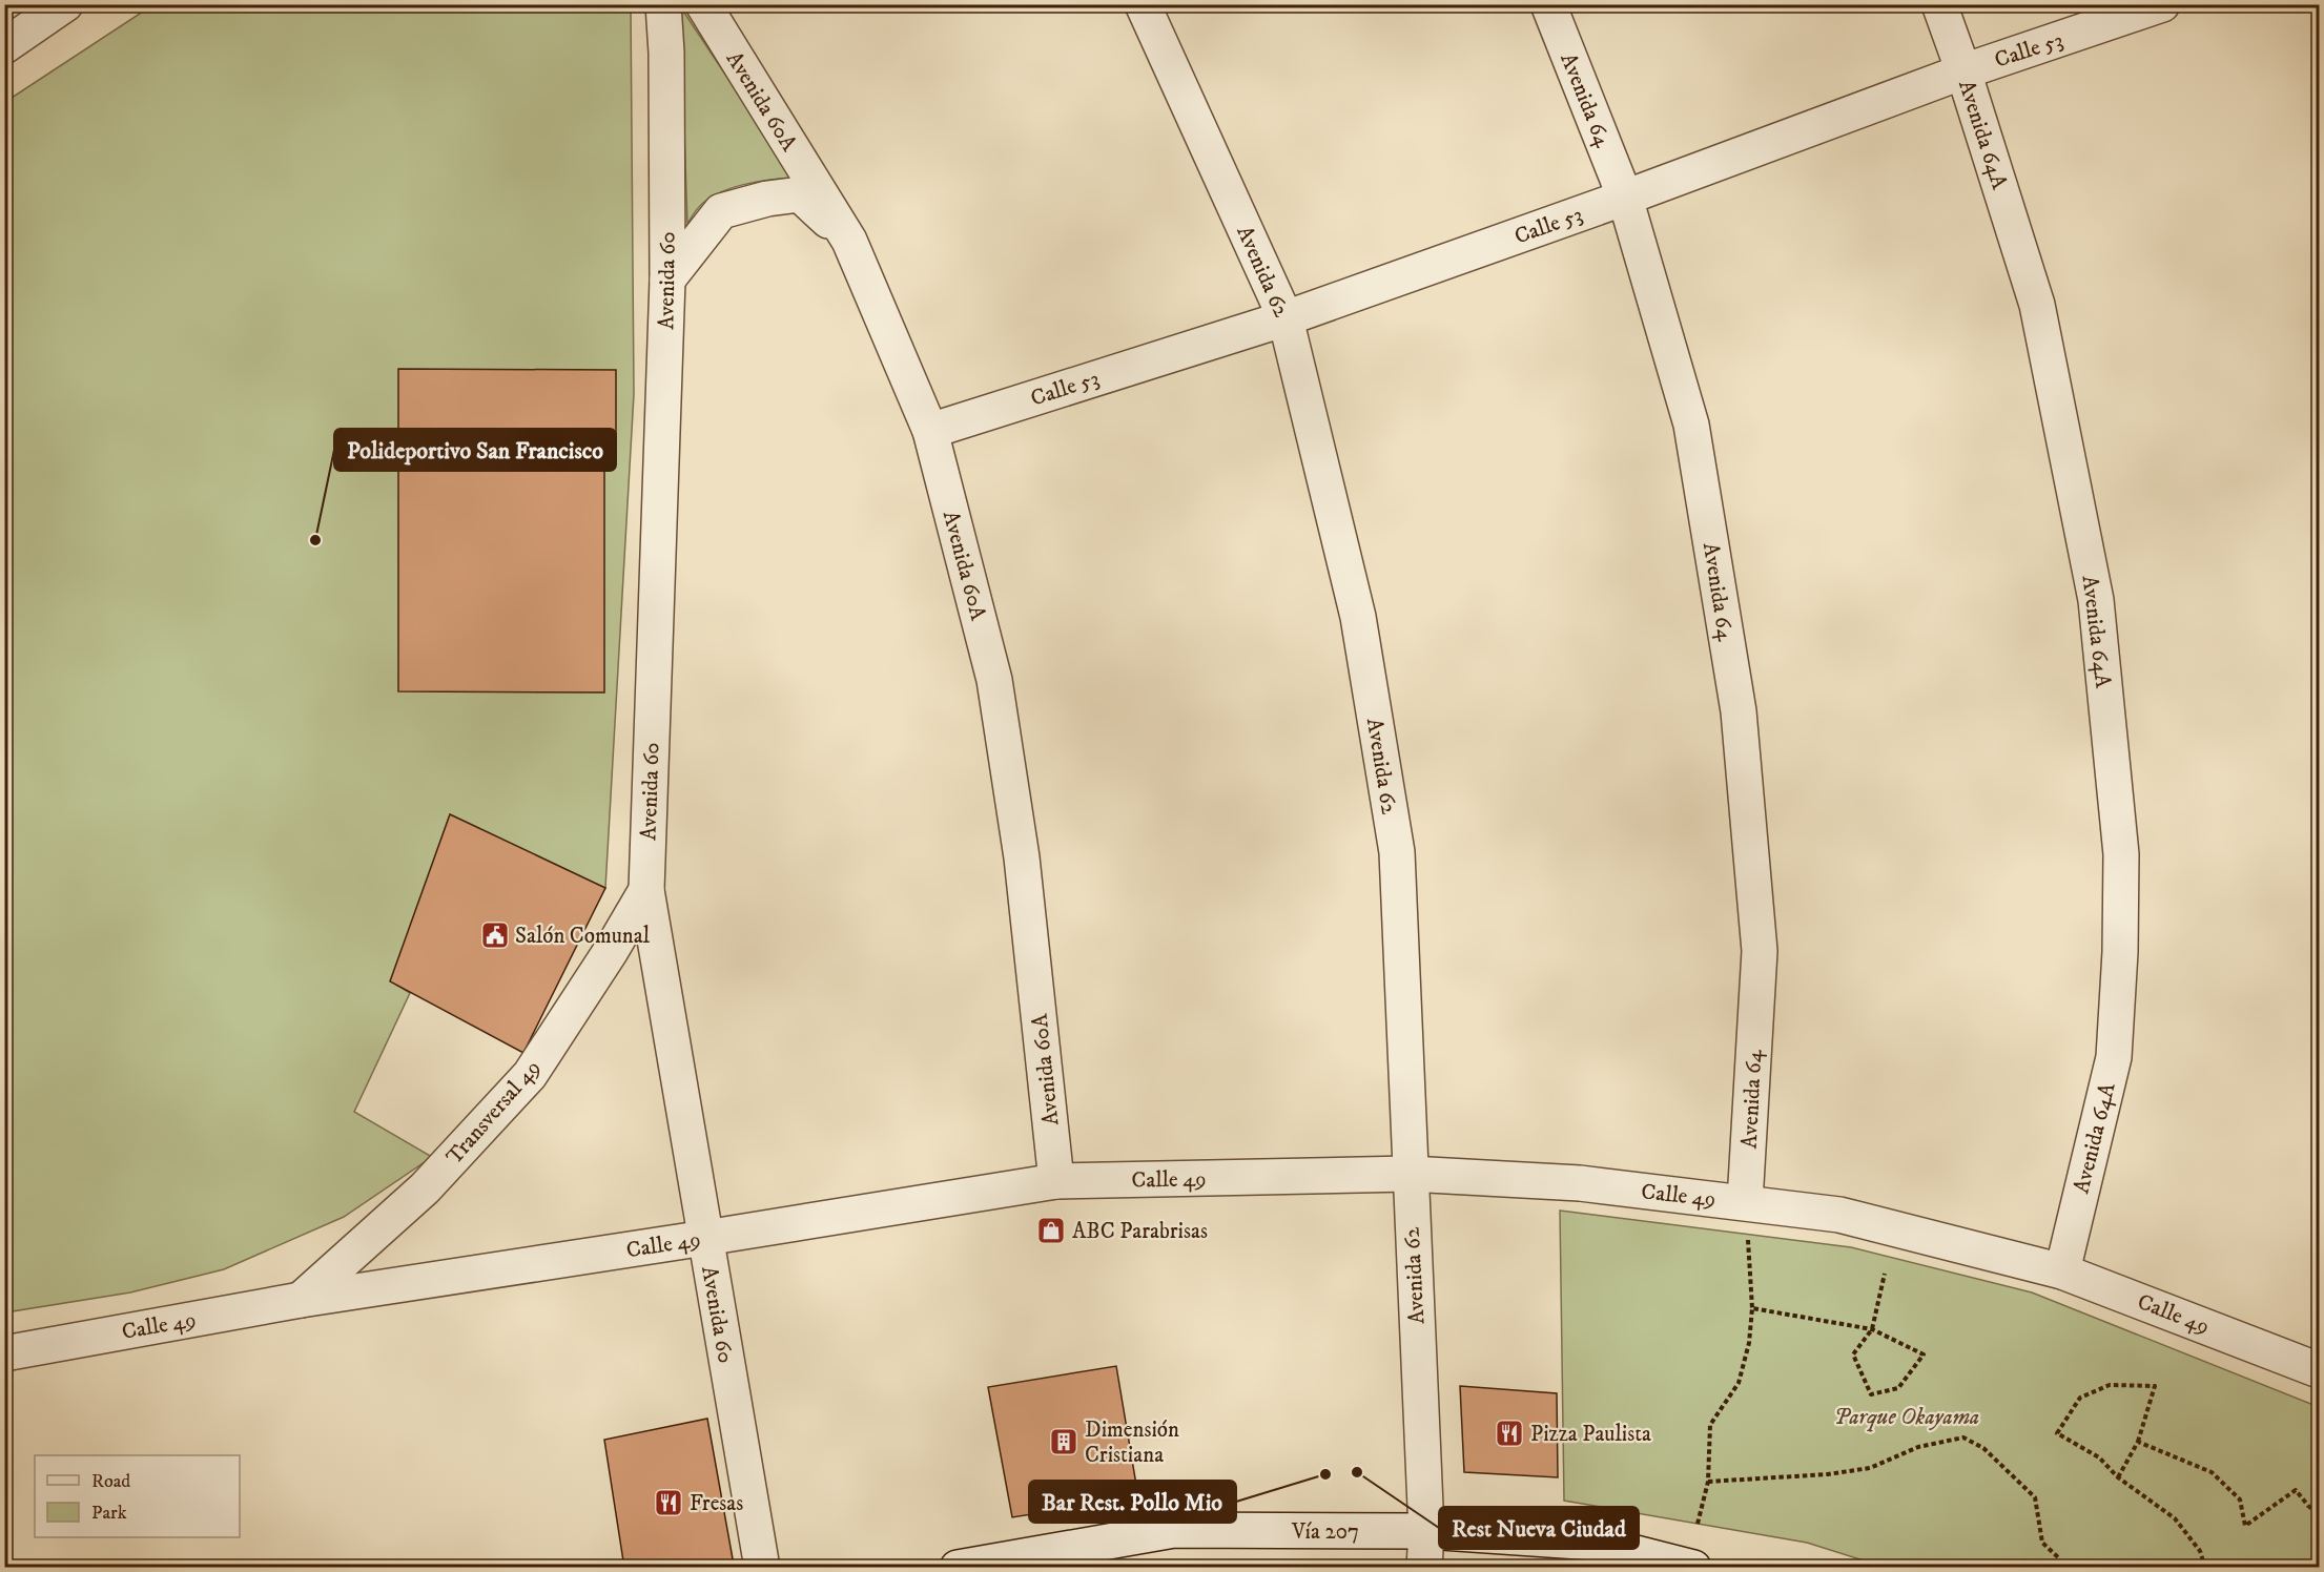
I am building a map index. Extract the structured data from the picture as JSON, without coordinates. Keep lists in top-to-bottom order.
{
  "streets": {
    "street": [
      "Calle 53",
      "Avenida 64",
      "Avenida 60A",
      "Avenida 64A",
      "Avenida 62",
      "Avenida 60",
      "Transversal 49",
      "Calle 49",
      "Vía 207"
    ]
  },
  "crossings": [
    ["Calle 53", "Avenida 64"],
    ["Calle 53", "Avenida 60A"],
    ["Calle 53", "Avenida 64A"],
    ["Calle 53", "Avenida 62"],
    ["Avenida 64", "Calle 49"],
    ["Avenida 60A", "Calle 49"],
    ["Avenida 64A", "Calle 49"],
    ["Avenida 62", "Calle 49"],
    ["Avenida 62", "Vía 207"],
    ["Avenida 60", "Transversal 49"],
    ["Avenida 60", "Calle 49"],
    ["Transversal 49", "Calle 49"]
  ],
  "parks": ["Parque Okayama"],
  "places": {
    "other": ["Polideportivo San Francisco", "Rest Nueva Ciudad", "Bar Rest. Pollo Mio"],
    "public building": ["Salón Comunal"],
    "shop": ["ABC Parabrisas"],
    "restaurant": ["Pizza Paulista", "Fresas"],
    "building": ["Dimensión Cristiana"]
  },
  "legend": ["Road", "Park"]
}
